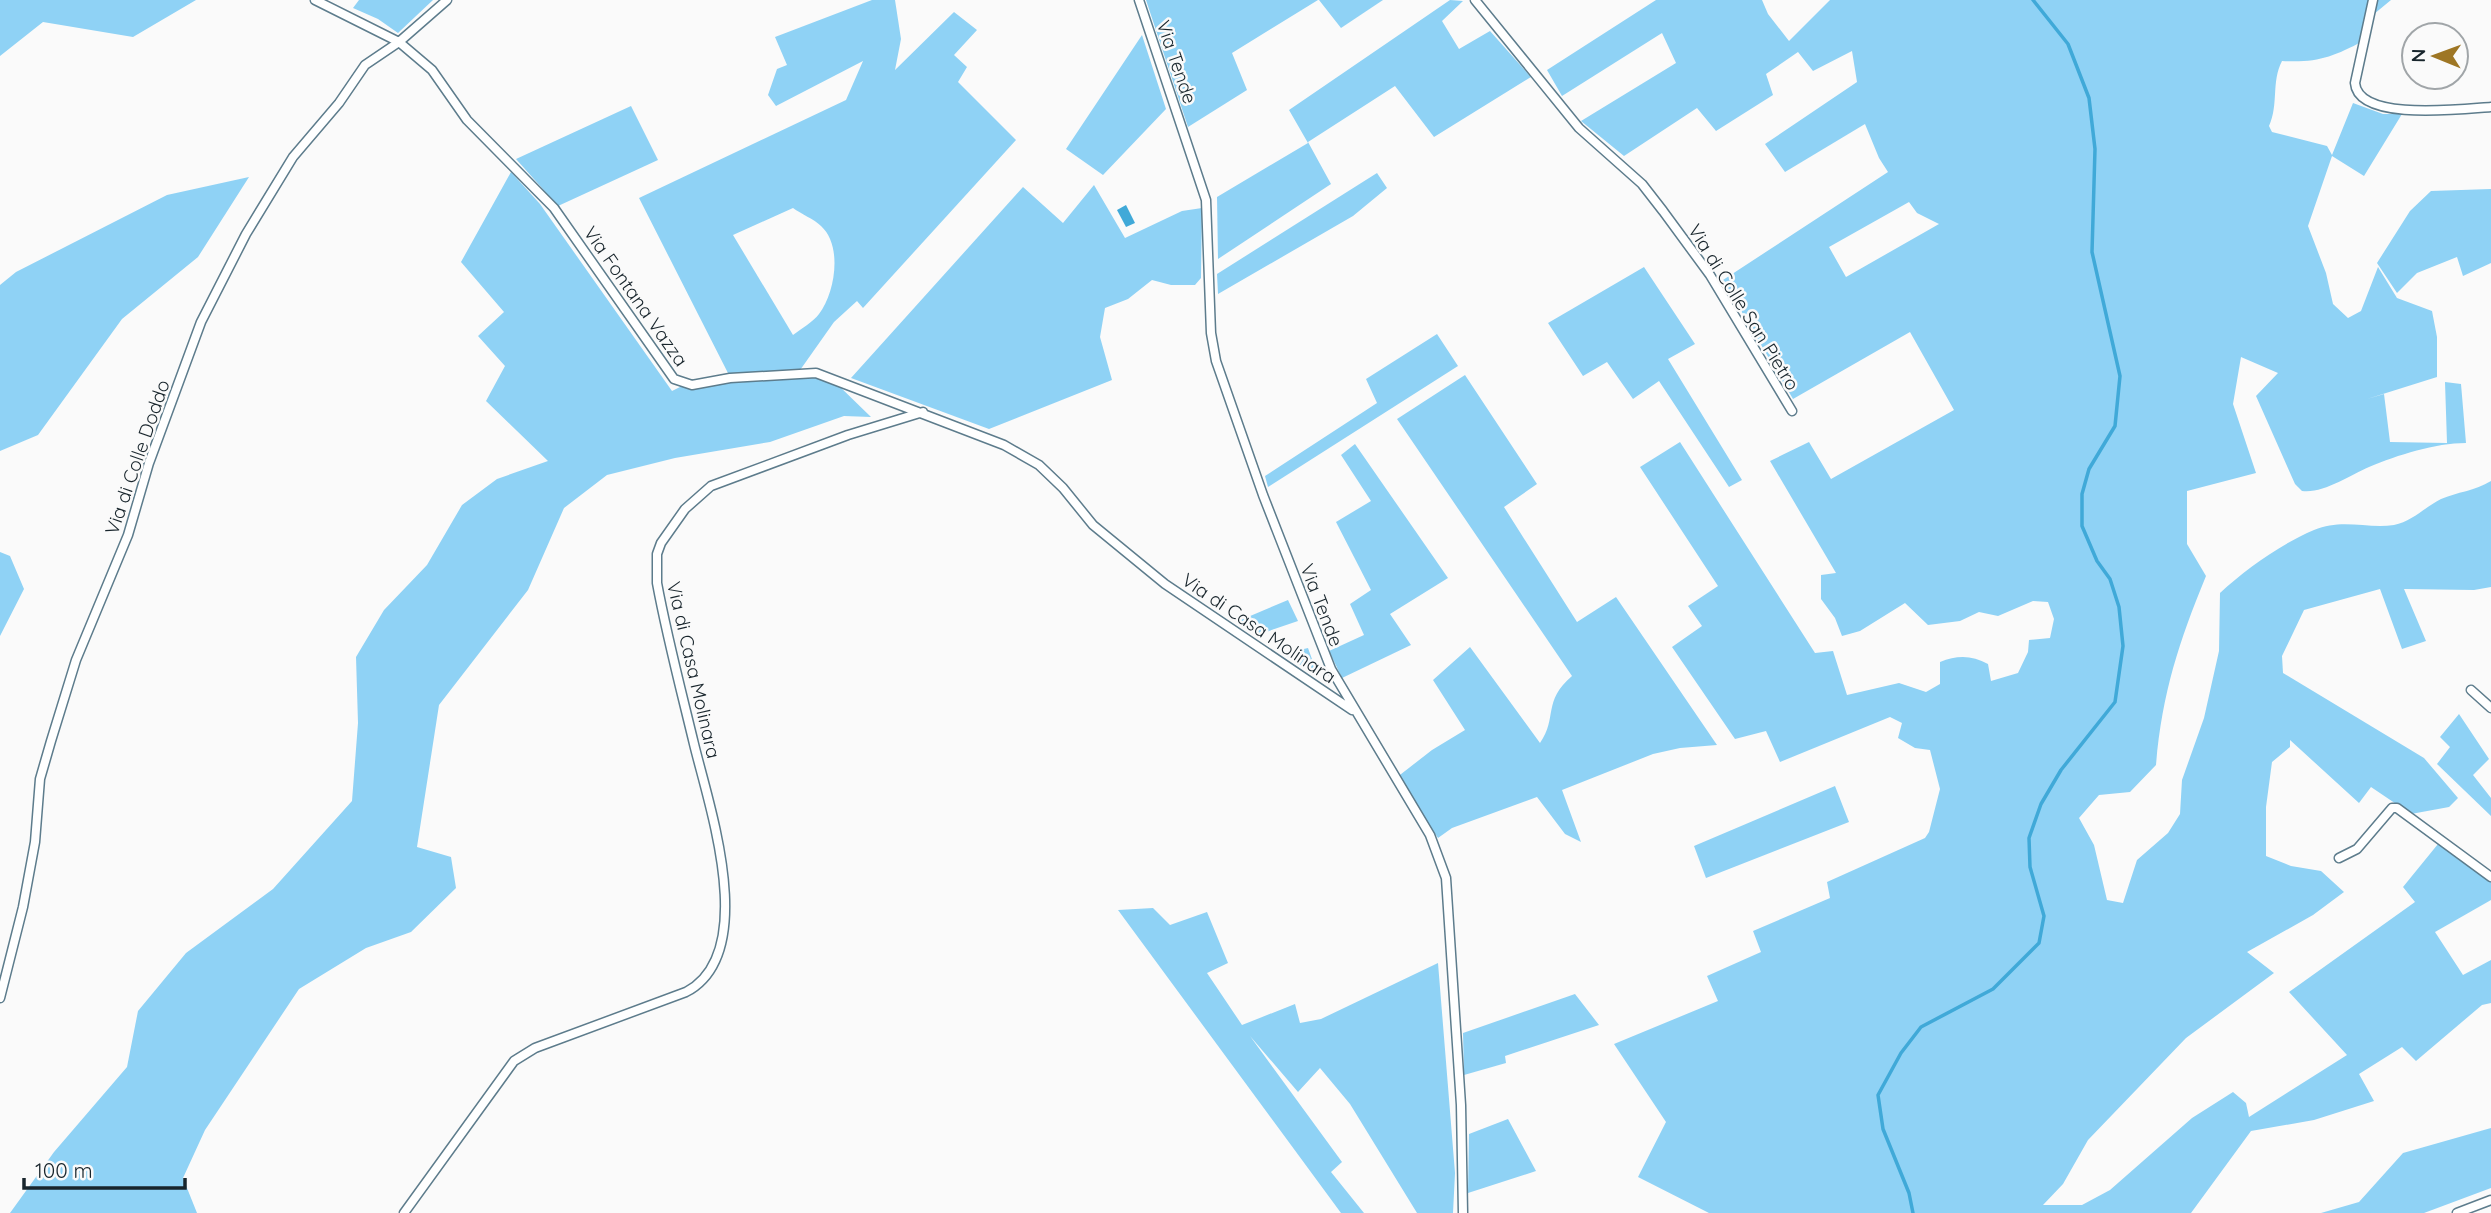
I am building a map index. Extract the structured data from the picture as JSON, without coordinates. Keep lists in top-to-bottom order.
{
  "streets": {
    "street": [
      "Via Tende",
      "Via Fontana Vazza",
      "Via di Colle San Pietro",
      "Via di Colle Doddo",
      "Via di Casa Molinara"
    ]
  },
  "crossings": [
    ["Via Tende", "Via di Casa Molinara"],
    ["Via Fontana Vazza", "Via di Colle Doddo"],
    ["Via Fontana Vazza", "Via di Casa Molinara"]
  ],
  "scale_bar": "100 m",
  "north": "left"
}
